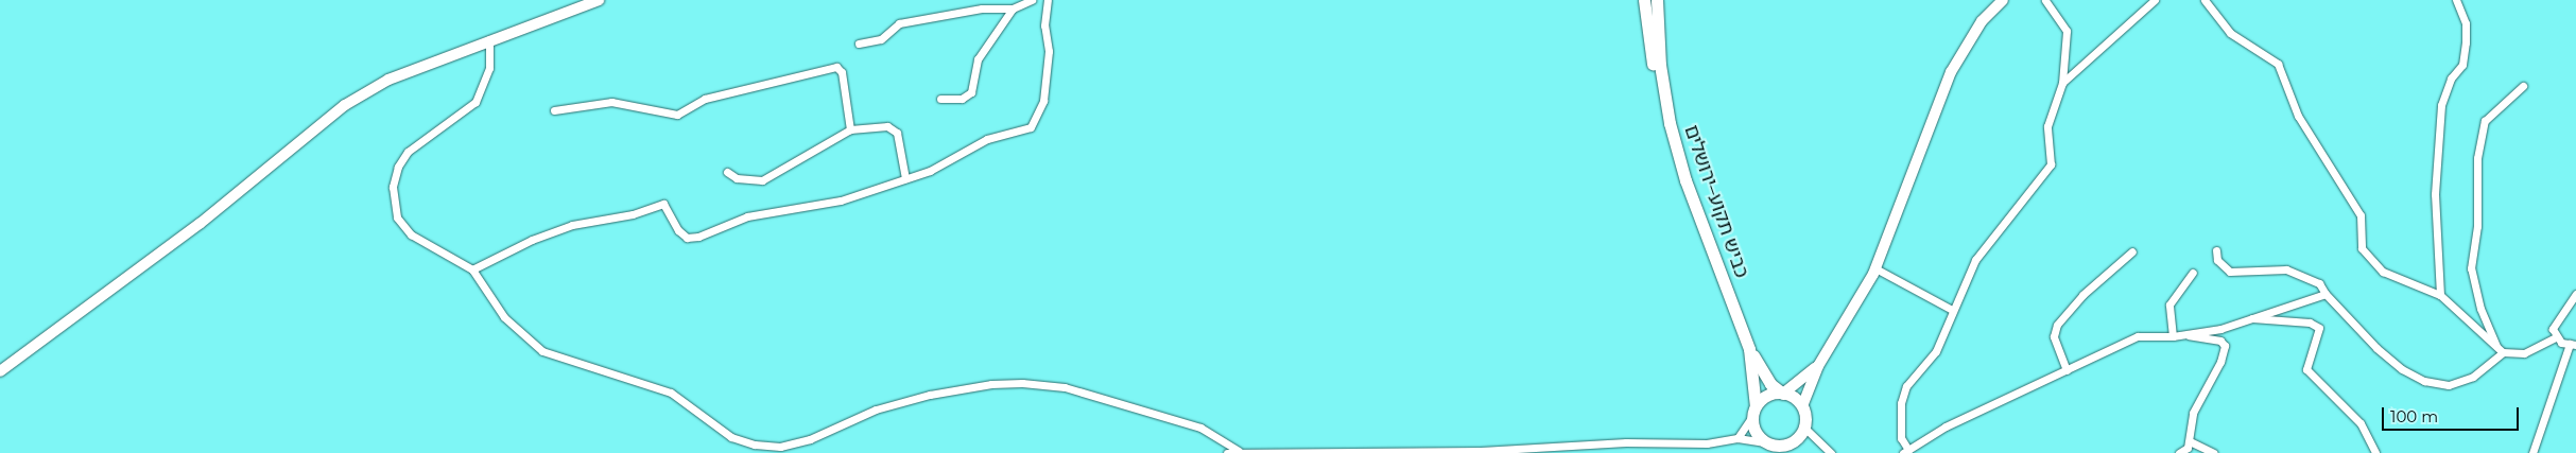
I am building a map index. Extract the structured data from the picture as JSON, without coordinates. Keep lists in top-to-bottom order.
{
  "streets": {
    "main road": ["כביש תקוע–ירושלים"]
  },
  "scale_bar": "100 m"
}
